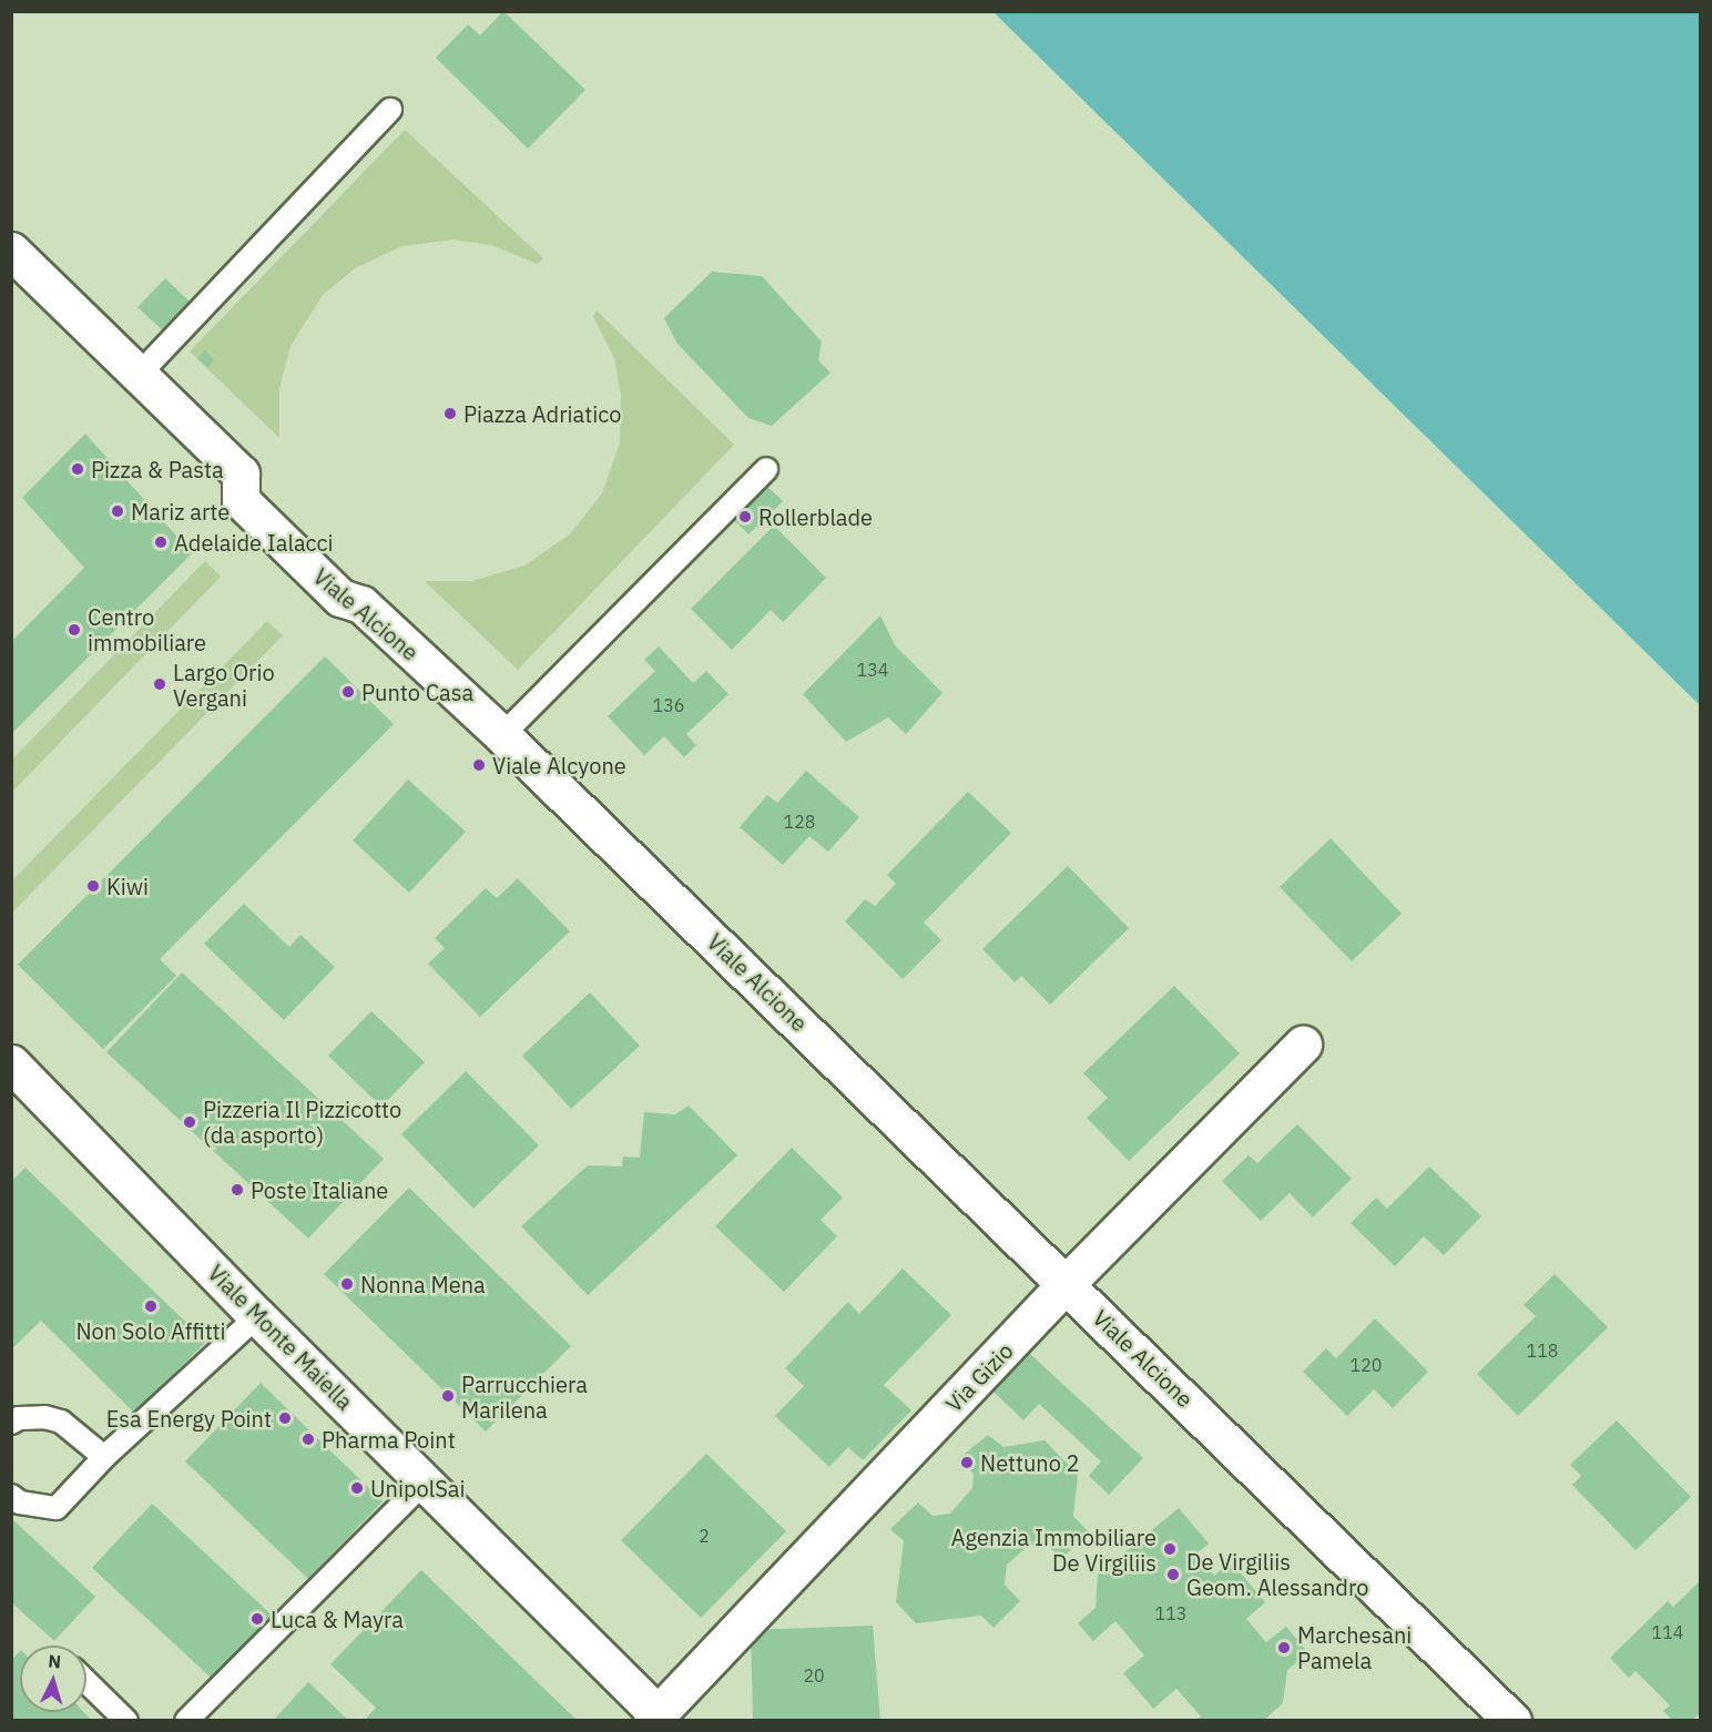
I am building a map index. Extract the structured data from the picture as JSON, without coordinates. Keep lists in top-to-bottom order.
{
  "streets": {
    "street": ["Viale Alcione", "Viale Monte Maiella", "Via Gizio"]
  },
  "crossings": [
    ["Viale Alcione", "Via Gizio"],
    ["Viale Monte Maiella", "Via Gizio"]
  ],
  "places": [
    "Piazza Adriatico",
    "Pizza & Pasta",
    "Mariz arte",
    "Rollerblade",
    "Adelaide Ialacci",
    "Centro immobiliare",
    "Largo Orio Vergani",
    "Punto Casa",
    "Viale Alcyone",
    "Kiwi",
    "Pizzeria Il Pizzicotto (da asporto)",
    "Poste Italiane",
    "Nonna Mena",
    "Non Solo Affitti",
    "Parrucchiera Marilena",
    "Esa Energy Point",
    "Pharma Point",
    "Nettuno 2",
    "UnipolSai",
    "Agenzia Immobiliare De Virgiliis",
    "De Virgiliis Geom. Alessandro",
    "Luca & Mayra",
    "Marchesani Pamela"
  ],
  "house_numbers": [
    "134",
    "136",
    "128",
    "118",
    "120",
    "2",
    "113",
    "114",
    "20"
  ],
  "north": "top"
}
